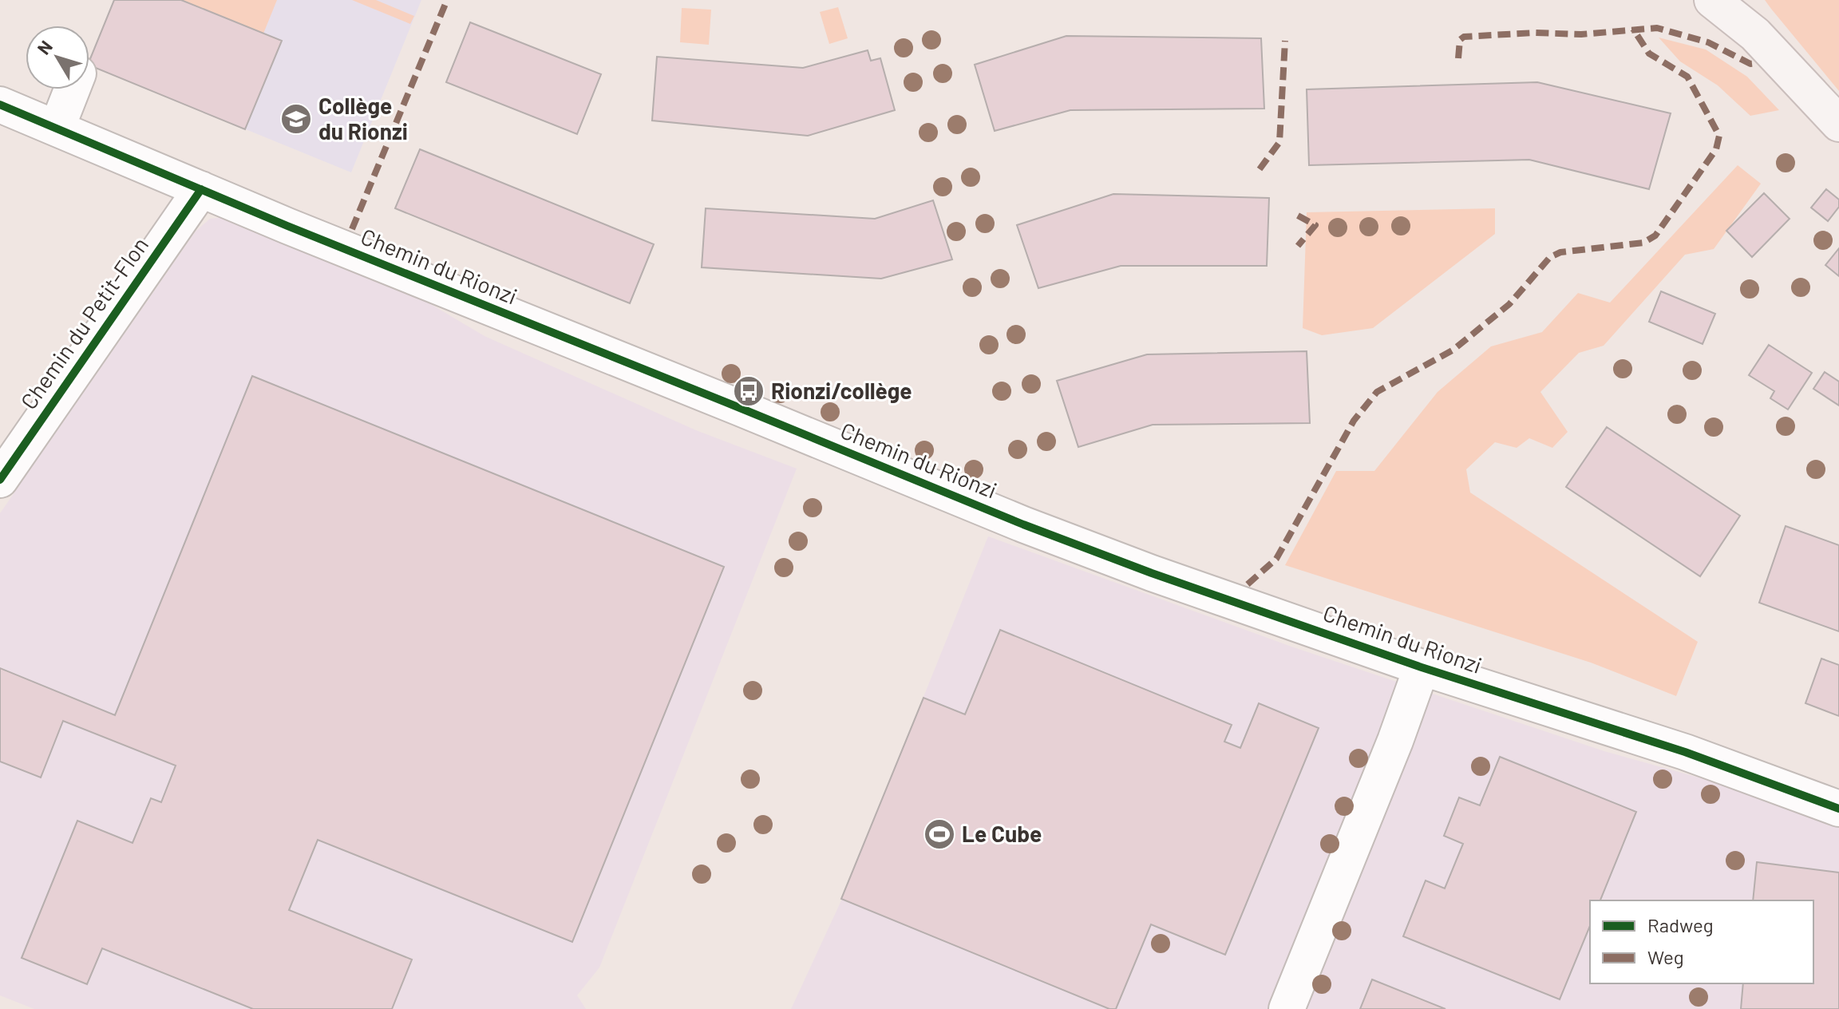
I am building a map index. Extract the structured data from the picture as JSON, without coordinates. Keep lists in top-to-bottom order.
{
  "streets": {
    "street": ["Chemin du Rionzi", "Chemin du Petit-Flon"]
  },
  "crossings": [
    ["Chemin du Rionzi", "Chemin du Petit-Flon"]
  ],
  "places": {
    "school or university": ["Collège du Rionzi"],
    "bus stop": ["Rionzi/collège"],
    "sports": ["Le Cube"]
  },
  "legend": ["Radweg", "Weg"],
  "north": "top left"
}
